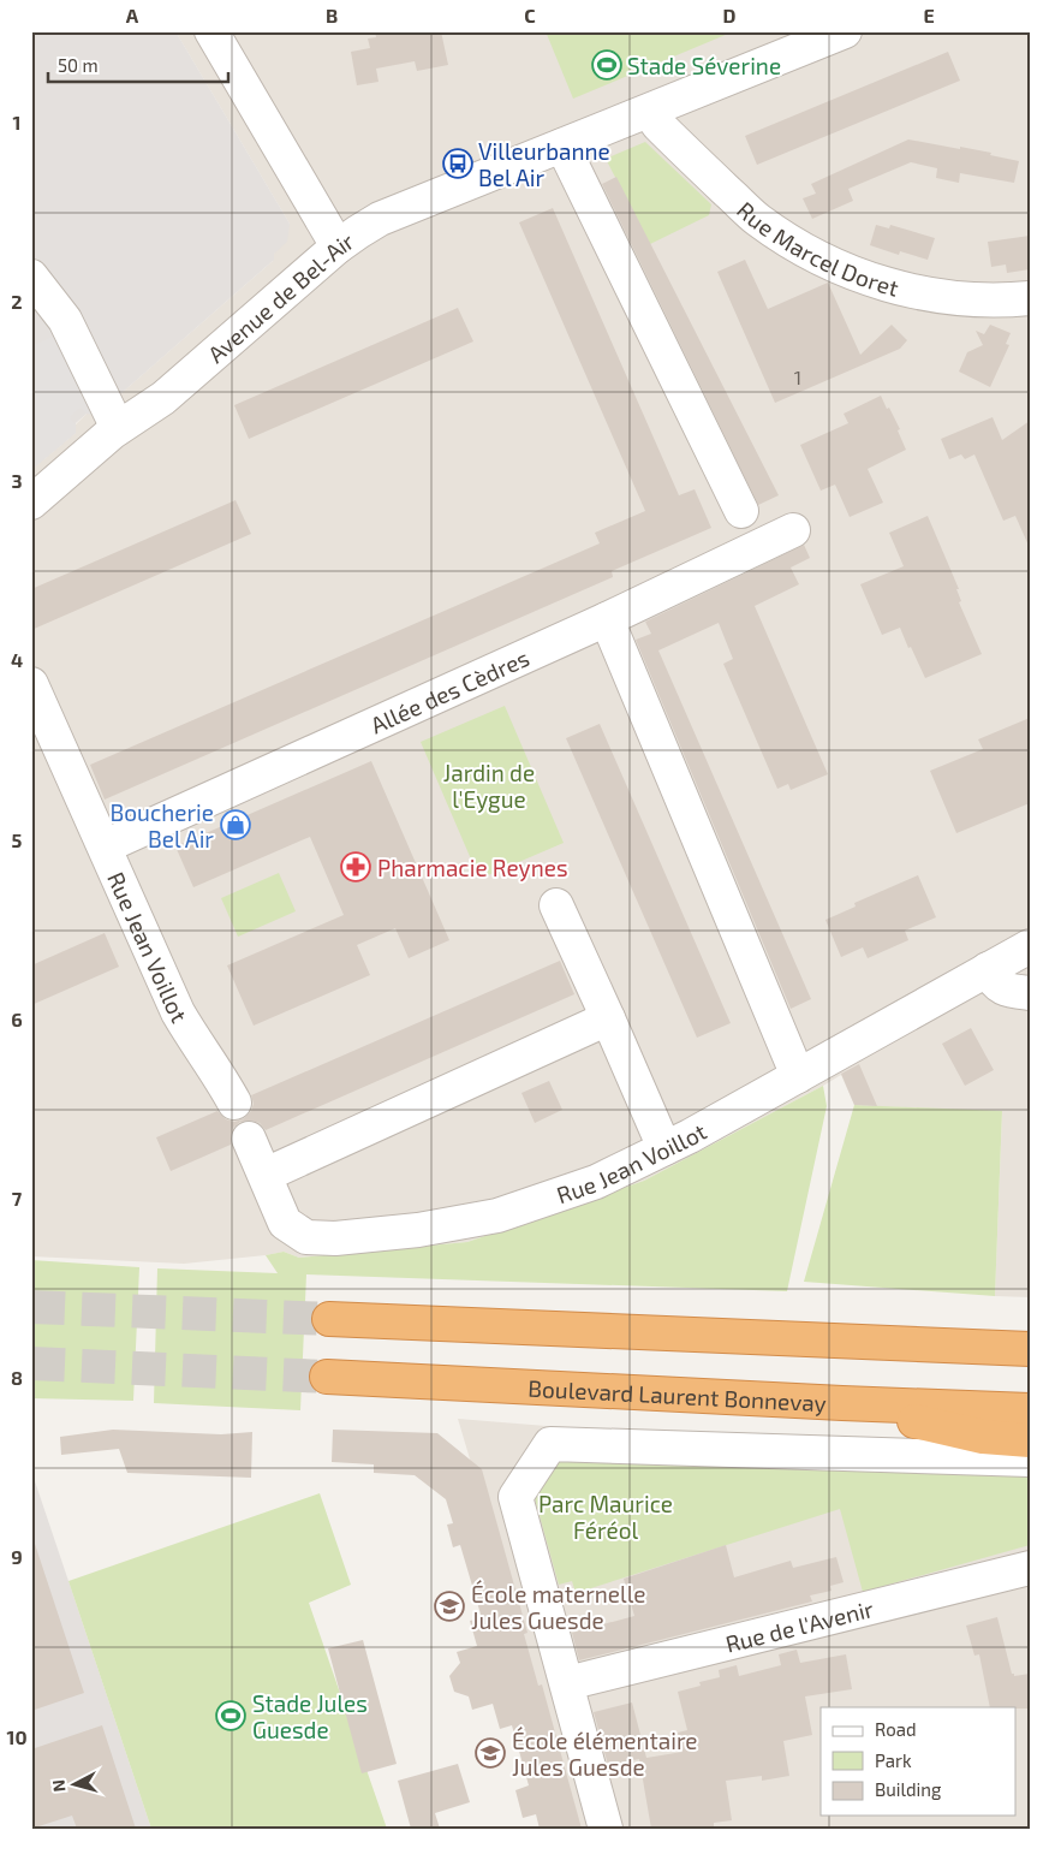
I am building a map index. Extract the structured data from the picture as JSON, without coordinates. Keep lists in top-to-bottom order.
{
  "streets": {
    "highway": ["Boulevard Laurent Bonnevay"],
    "street": [
      "Rue Marcel Doret",
      "Avenue de Bel-Air",
      "Allée des Cèdres",
      "Rue Jean Voillot",
      "Rue de l'Avenir"
    ]
  },
  "crossings": [
    ["Rue Marcel Doret", "Avenue de Bel-Air"],
    ["Allée des Cèdres", "Rue Jean Voillot"]
  ],
  "parks": ["Jardin de l'Eygue", "Parc Maurice Féréol"],
  "places": {
    "sports": ["Stade Séverine", "Stade Jules Guesde"],
    "bus stop": ["Villeurbanne Bel Air"],
    "shop": ["Boucherie Bel Air"],
    "pharmacy": ["Pharmacie Reynes"],
    "school or university": ["École maternelle Jules Guesde", "École élémentaire Jules Guesde"]
  },
  "house_numbers": ["1"],
  "legend": ["Road", "Park", "Building"],
  "scale_bar": "50 m",
  "north": "left",
  "grid": {
    "columns": [
      "A",
      "B",
      "C",
      "D",
      "E"
    ],
    "rows": [
      "1",
      "2",
      "3",
      "4",
      "5",
      "6",
      "7",
      "8",
      "9",
      "10"
    ]
  }
}
